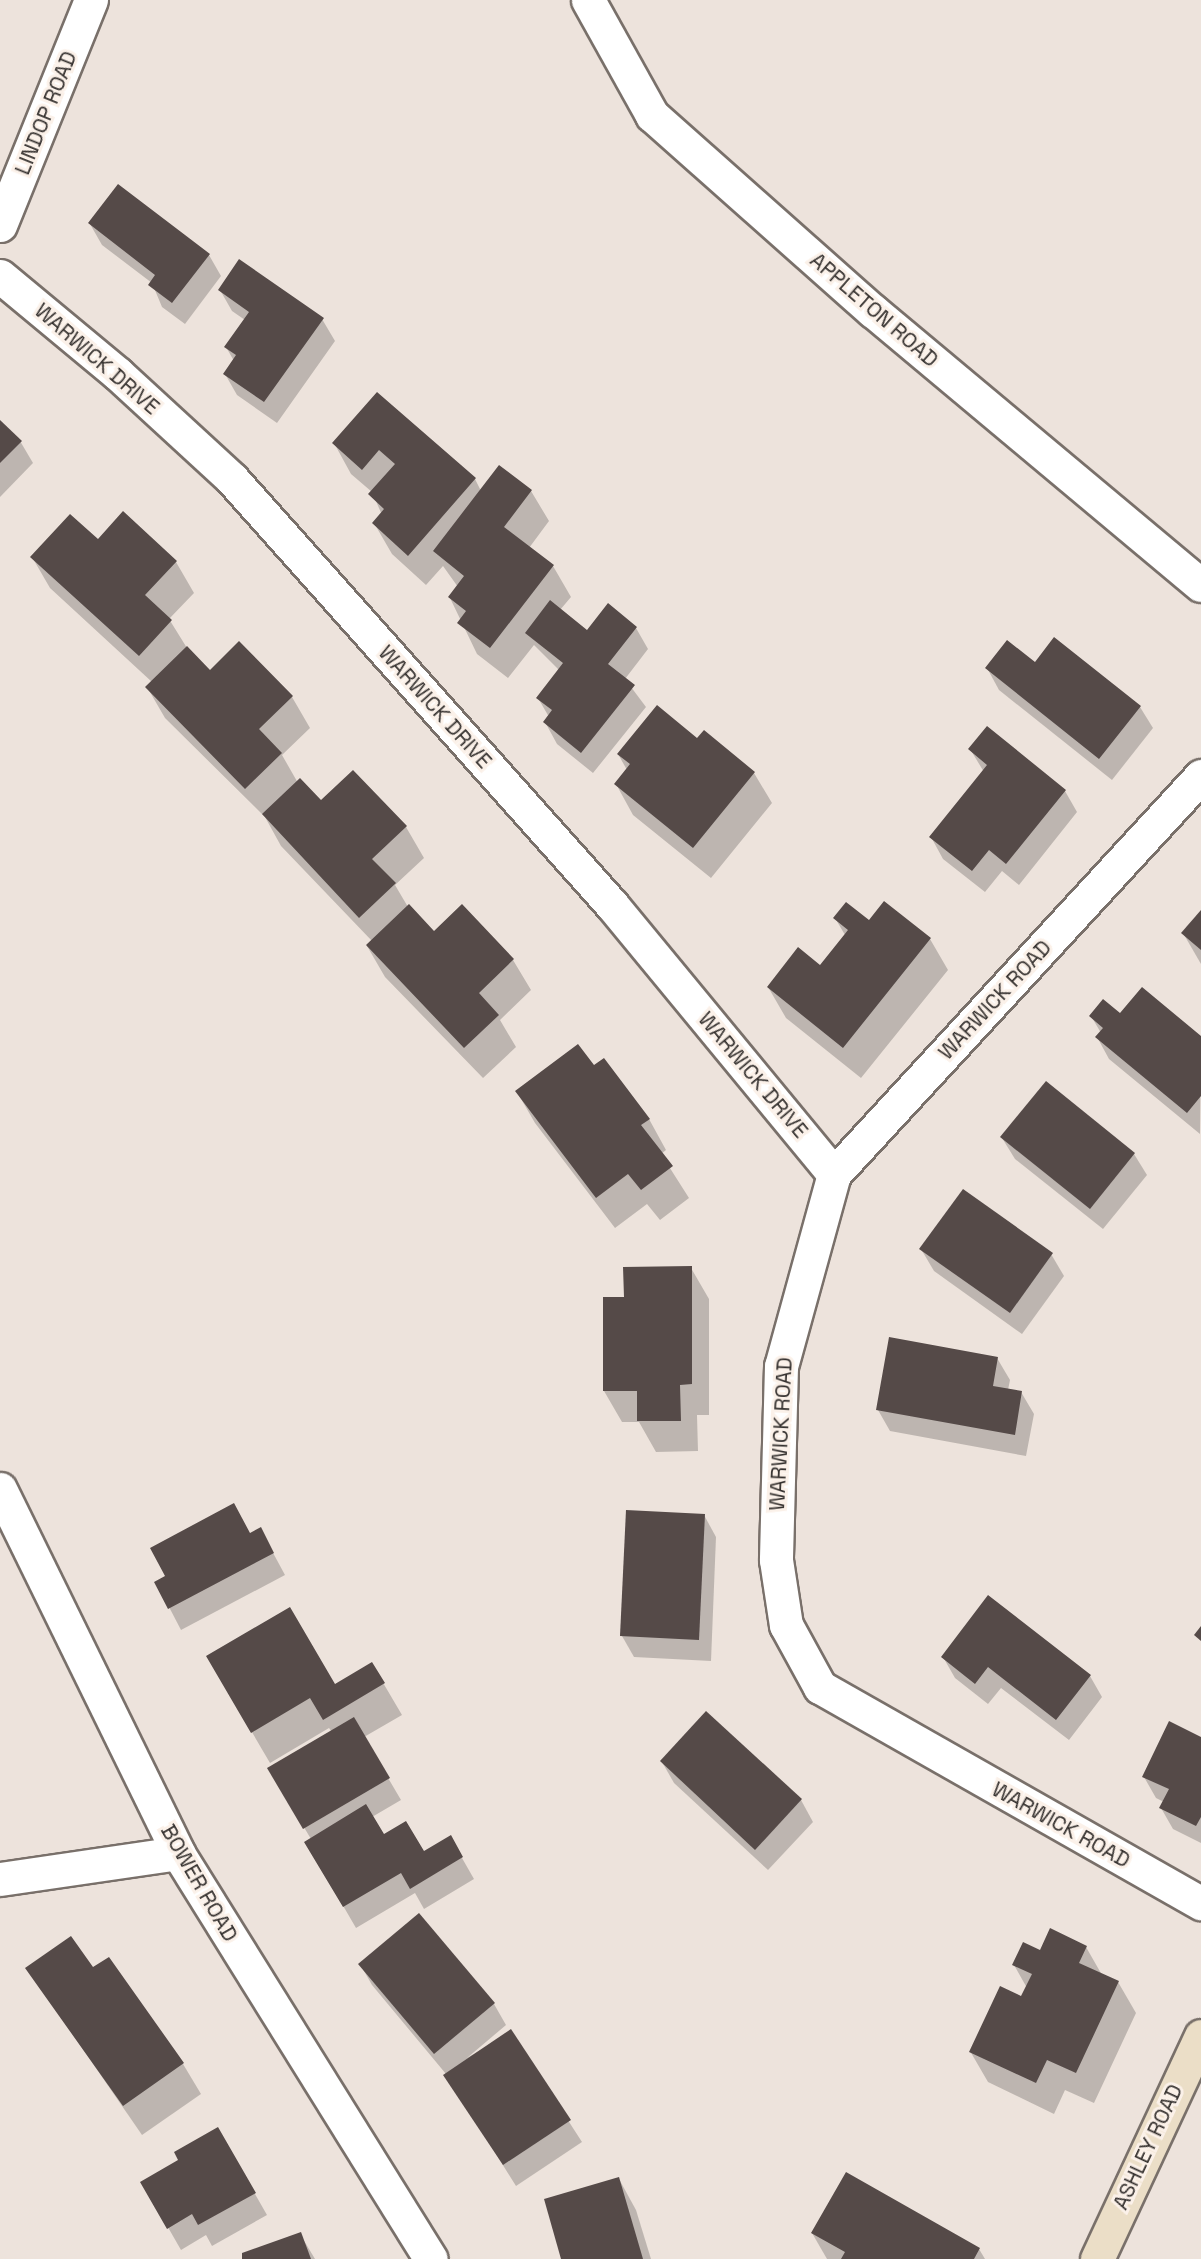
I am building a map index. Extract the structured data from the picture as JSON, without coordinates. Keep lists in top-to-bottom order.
{
  "streets": {
    "main road": ["ASHLEY ROAD"],
    "street": [
      "LINDOP ROAD",
      "APPLETON ROAD",
      "WARWICK DRIVE",
      "WARWICK ROAD",
      "BOWER ROAD"
    ]
  },
  "crossings": [
    ["WARWICK DRIVE", "WARWICK ROAD"]
  ]
}
